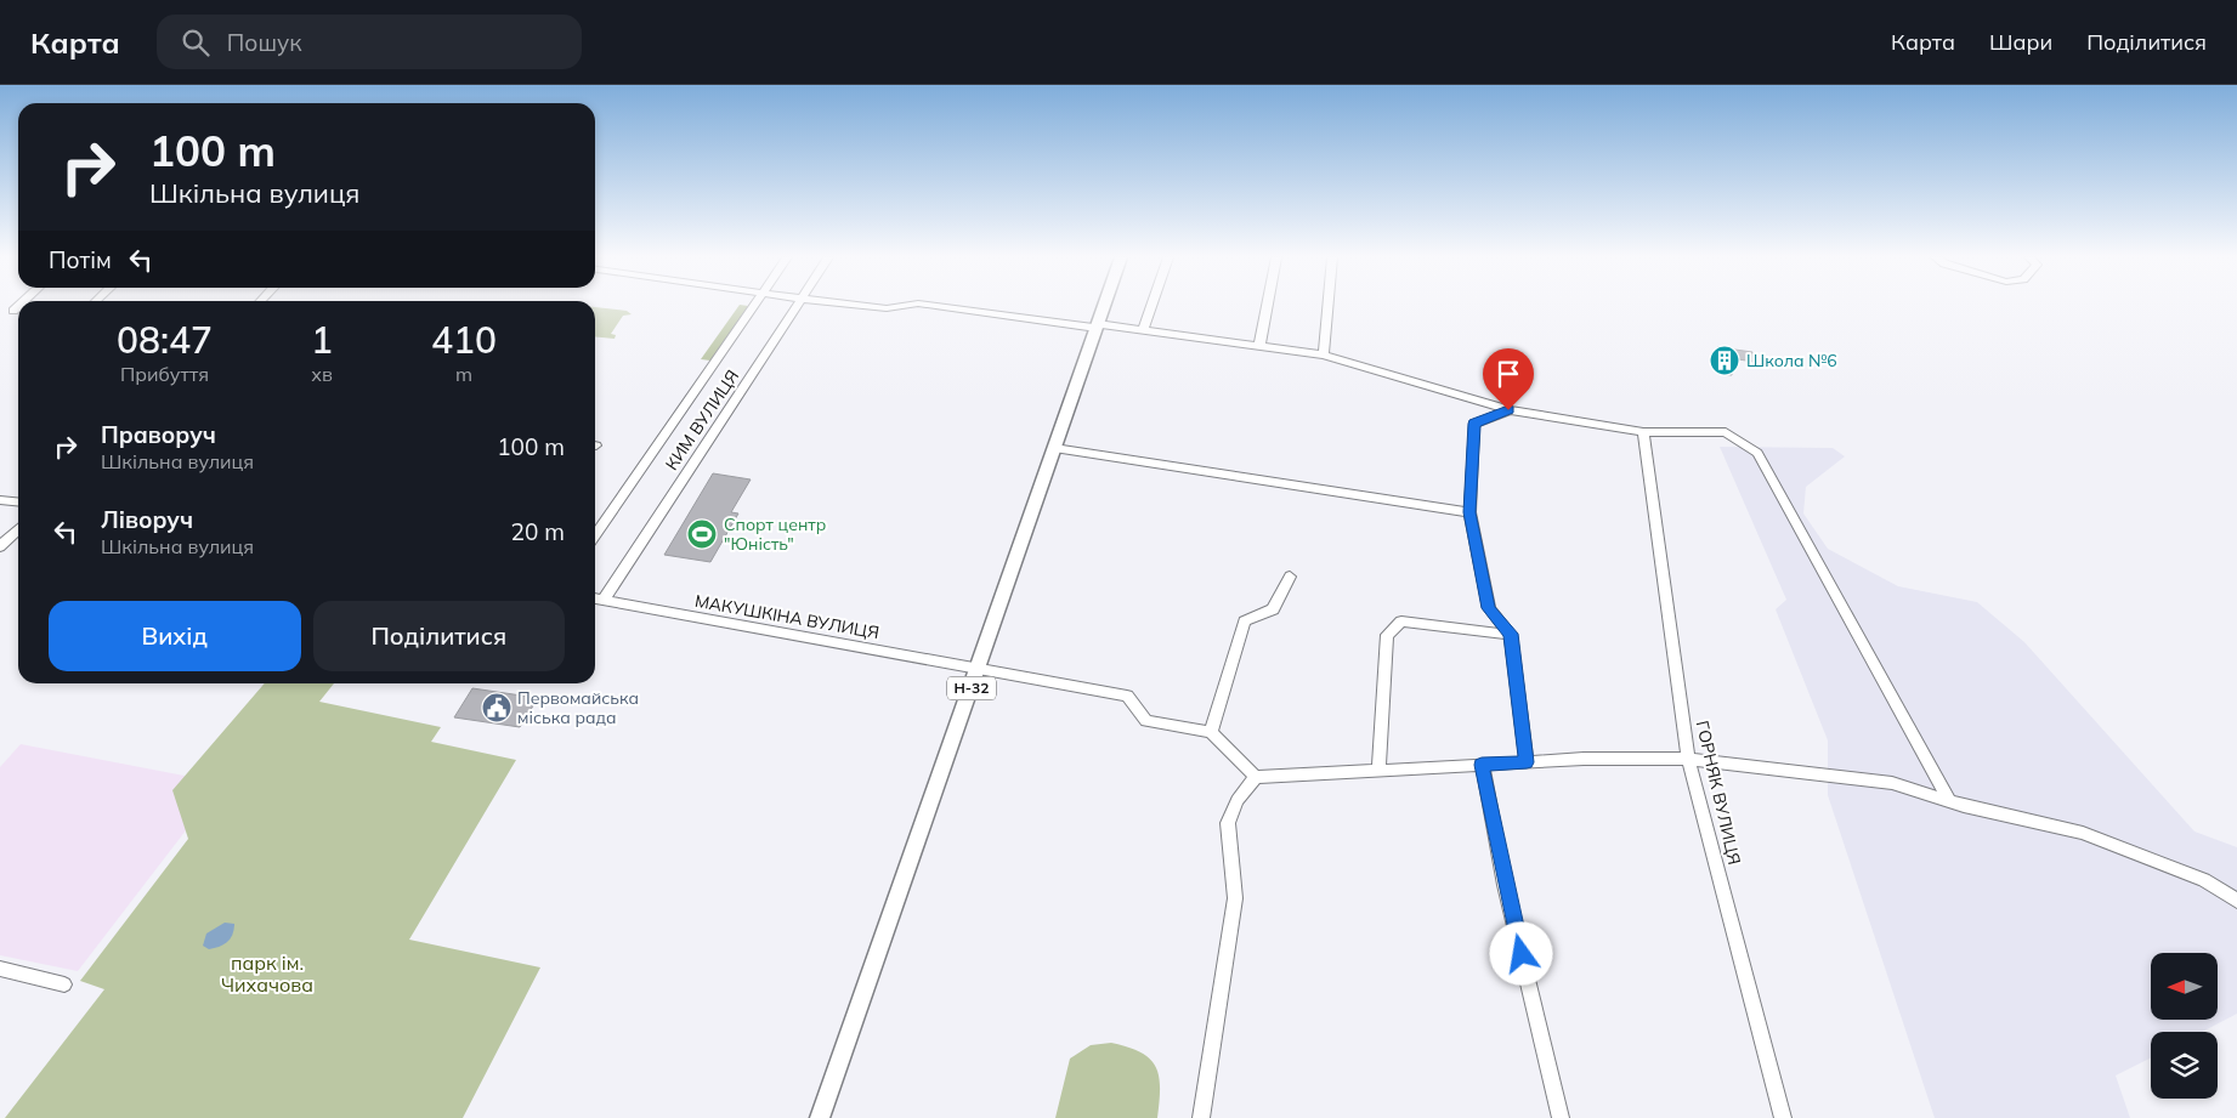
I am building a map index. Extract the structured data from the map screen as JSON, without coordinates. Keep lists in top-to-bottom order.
{
  "streets": {
    "main road": ["Н-32"],
    "street": ["КИМ ВУЛИЦЯ", "МАКУШКІНА ВУЛИЦЯ", "ГОРНЯК ВУЛИЦЯ"]
  },
  "crossings": [
    ["КИМ ВУЛИЦЯ", "МАКУШКІНА ВУЛИЦЯ"],
    ["МАКУШКІНА ВУЛИЦЯ", "Н-32"]
  ],
  "parks": ["парк ім. Чихачова"],
  "places": {
    "building": ["Школа №6"],
    "sports": ["Спорт центр \"Юність\""],
    "public building": ["Первомайська міська рада"]
  },
  "north": "left",
  "page": {
    "header": "Карта",
    "search": "Пошук",
    "nav": ["Карта", "Шари", "Поділитися"],
    "turn": ["100 m", "Шкільна вулиця"],
    "then": "Потім",
    "eta": [
      "08:47",
      "Прибуття",
      "1",
      "хв",
      "410",
      "m"
    ],
    "list": [
      {
        "name": "Праворуч",
        "note": "Шкільна вулиця",
        "value": "100 m"
      },
      {
        "name": "Ліворуч",
        "note": "Шкільна вулиця",
        "value": "20 m"
      }
    ],
    "buttons": ["Вихід", "Поділитися"]
  }
}
